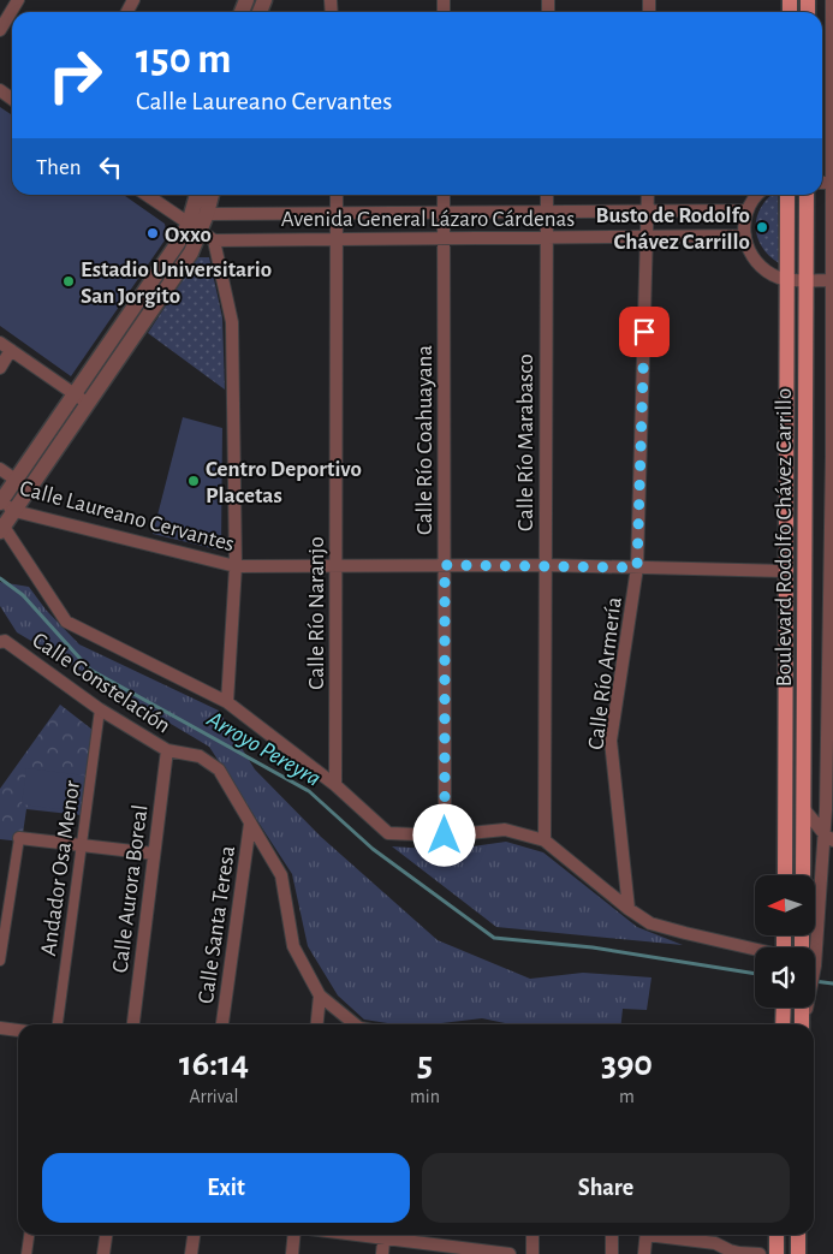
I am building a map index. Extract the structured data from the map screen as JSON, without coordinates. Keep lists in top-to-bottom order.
{
  "streets": {
    "main road": ["Boulevard Rodolfo Chávez Carrillo"],
    "street": [
      "Avenida General Lázaro Cárdenas",
      "Calle Río Coahuayana",
      "Calle Río Marabasco",
      "Calle Laureano Cervantes",
      "Calle Río Naranjo",
      "Calle Río Armería",
      "Calle Constelación",
      "Andador Osa Menor",
      "Calle Aurora Boreal",
      "Calle Santa Teresa"
    ]
  },
  "crossings": [
    ["Avenida General Lázaro Cárdenas", "Calle Río Coahuayana"],
    ["Avenida General Lázaro Cárdenas", "Calle Río Marabasco"],
    ["Avenida General Lázaro Cárdenas", "Calle Río Naranjo"],
    ["Avenida General Lázaro Cárdenas", "Calle Río Armería"],
    ["Calle Río Coahuayana", "Calle Laureano Cervantes"],
    ["Calle Río Marabasco", "Calle Laureano Cervantes"],
    ["Calle Laureano Cervantes", "Boulevard Rodolfo Chávez Carrillo"],
    ["Calle Laureano Cervantes", "Calle Río Naranjo"],
    ["Calle Laureano Cervantes", "Calle Río Armería"],
    ["Calle Constelación", "Andador Osa Menor"],
    ["Calle Constelación", "Calle Aurora Boreal"],
    ["Calle Constelación", "Calle Santa Teresa"]
  ],
  "water": ["Arroyo Pereyra"],
  "places": [
    "Busto de Rodolfo Chávez Carrillo",
    "Oxxo",
    "Estadio Universitario San Jorgito",
    "Centro Deportivo Placetas"
  ],
  "north": "left",
  "page": {
    "turn": ["150 m", "Calle Laureano Cervantes"],
    "then": "Then",
    "eta": [
      "16:14",
      "Arrival",
      "5",
      "min",
      "390",
      "m"
    ],
    "buttons": ["Exit", "Share"]
  }
}
